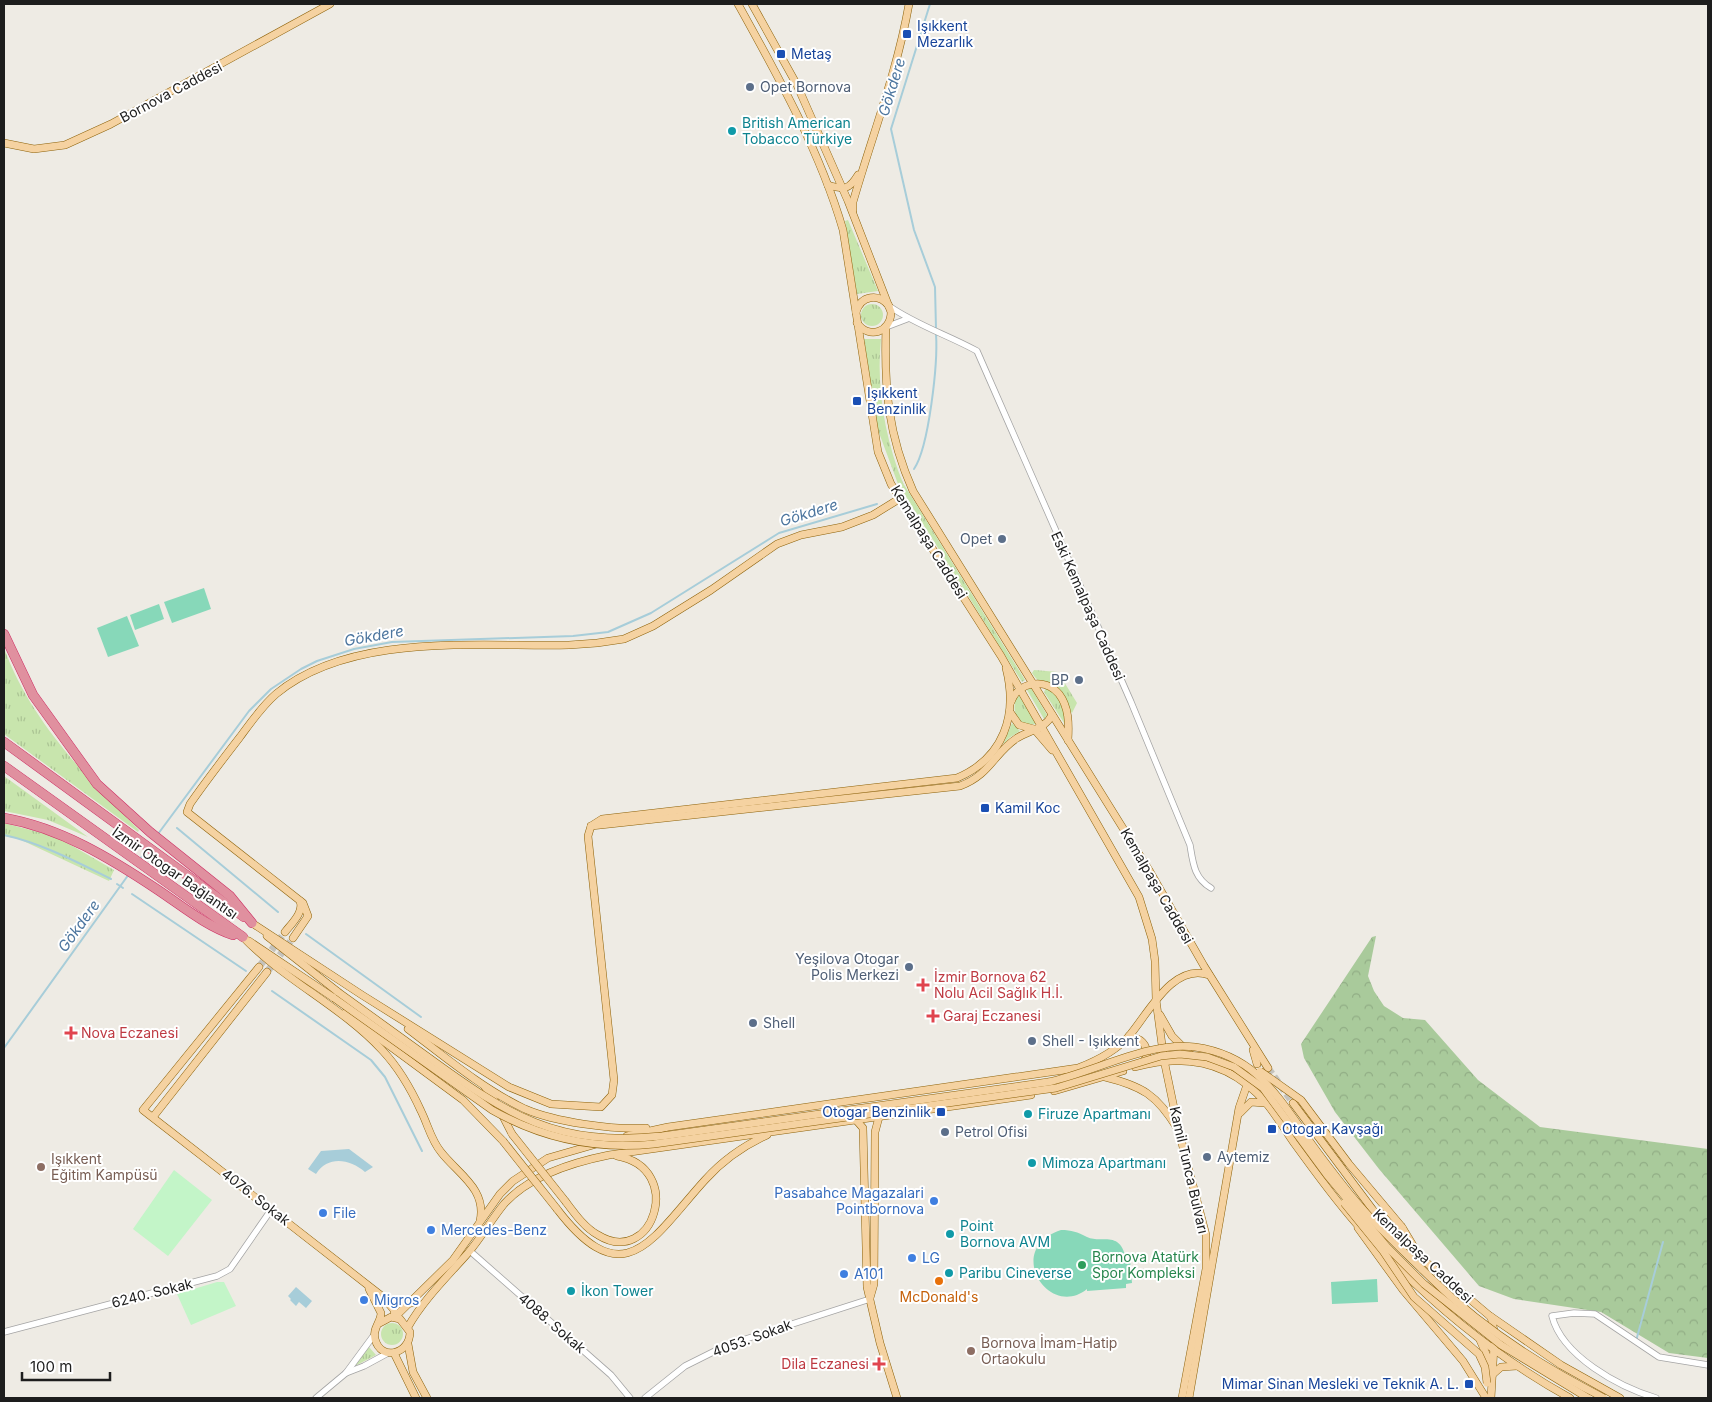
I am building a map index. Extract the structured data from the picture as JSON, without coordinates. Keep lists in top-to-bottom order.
{
  "streets": {
    "highway": ["İzmir Otogar Bağlantısı"],
    "main road": [
      "Bornova Caddesi",
      "Kemalpaşa Caddesi",
      "Kamil Tunca Bulvarı",
      "4076. Sokak"
    ],
    "street": [
      "Eski Kemalpaşa Caddesi",
      "6240. Sokak",
      "4088. Sokak",
      "4053. Sokak"
    ]
  },
  "crossings": [
    ["Kemalpaşa Caddesi", "Eski Kemalpaşa Caddesi"],
    ["Kemalpaşa Caddesi", "Kamil Tunca Bulvarı"],
    ["4076. Sokak", "6240. Sokak"]
  ],
  "water": ["Gökdere"],
  "places": {
    "transit": [
      "Işıkkent Mezarlık",
      "Metaş",
      "Işıkkent Benzinlik",
      "Kamil Koc",
      "Otogar Benzinlik",
      "Otogar Kavşağı",
      "Mimar Sinan Mesleki ve Teknik A. L."
    ],
    "other": [
      "Opet Bornova",
      "British American Tobacco Türkiye",
      "Opet",
      "BP",
      "Yeşilova Otogar Polis Merkezi",
      "Shell",
      "Shell - Işıkkent",
      "Firuze Apartmanı",
      "Petrol Ofisi",
      "Aytemiz",
      "Mimoza Apartmanı",
      "Işıkkent Eğitim Kampüsü",
      "Pasabahce Magazalari Pointbornova",
      "File",
      "Mercedes-Benz",
      "Point Bornova AVM",
      "LG",
      "Bornova Atatürk Spor Kompleksi",
      "Paribu Cineverse",
      "A101",
      "McDonald's",
      "İkon Tower",
      "Migros",
      "Bornova İmam-Hatip Ortaokulu"
    ],
    "health": [
      "İzmir Bornova 62 Nolu Acil Sağlık H.İ.",
      "Garaj Eczanesi",
      "Nova Eczanesi",
      "Dila Eczanesi"
    ]
  },
  "scale_bar": "100 m"
}
